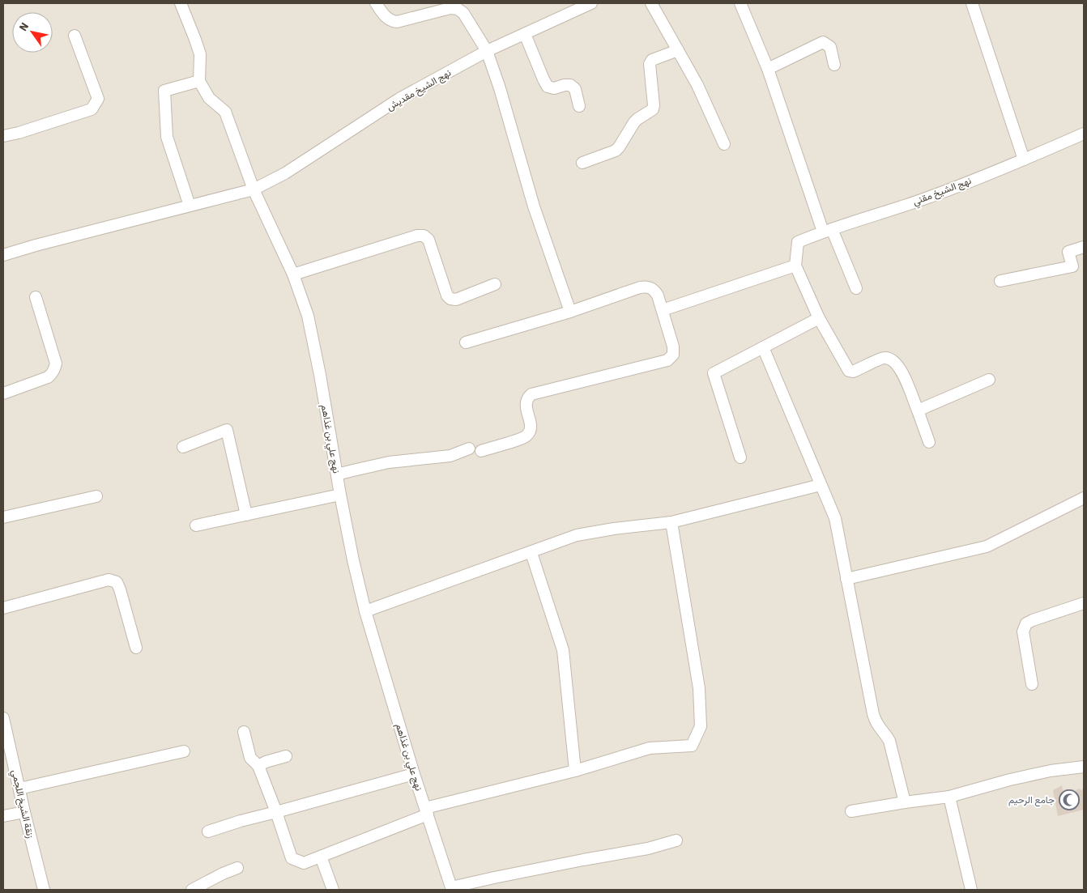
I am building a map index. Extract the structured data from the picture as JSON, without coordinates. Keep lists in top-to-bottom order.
{
  "streets": {
    "street": [
      "نهج الشيخ مقديش",
      "نهج الشيخ مقني",
      "نهج علي بن غذاهم",
      "زنقة الشيخ اللجمي"
    ]
  },
  "crossings": [
    ["نهج الشيخ مقديش", "نهج علي بن غذاهم"]
  ],
  "places": {
    "mosque": ["جامع الرحيم"]
  },
  "north": "top left"
}
